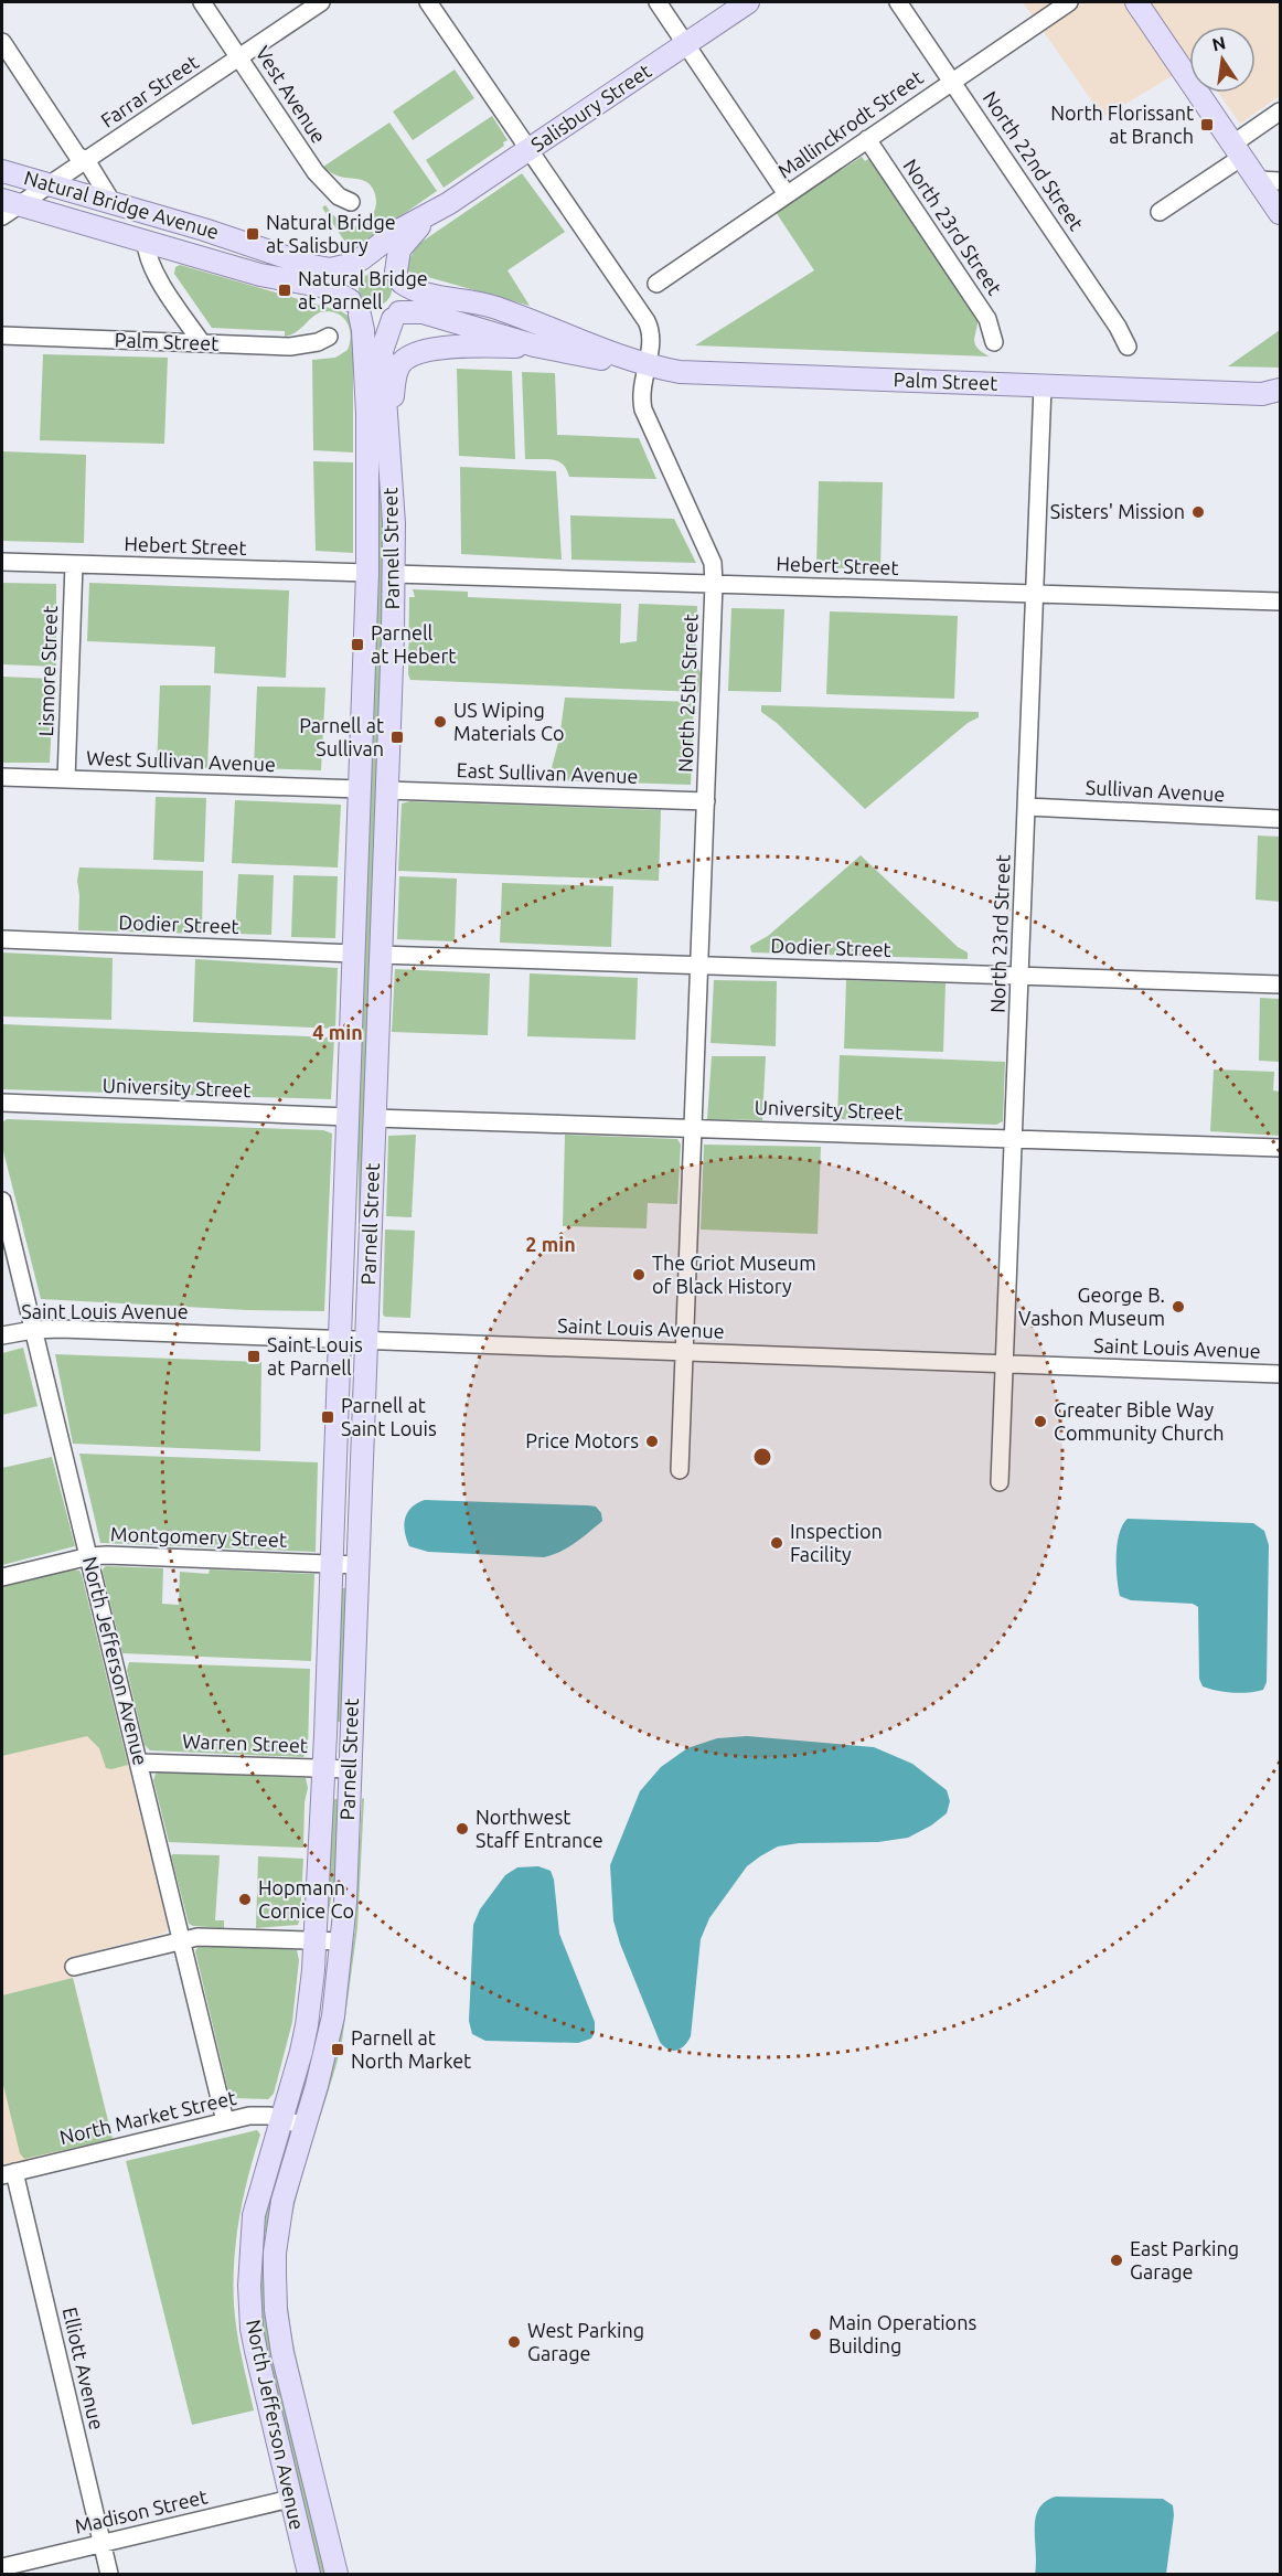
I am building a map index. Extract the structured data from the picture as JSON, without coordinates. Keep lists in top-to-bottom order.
{
  "streets": {
    "main road": [
      "Salisbury Street",
      "Natural Bridge Avenue",
      "Palm Street",
      "Parnell Street",
      "North Jefferson Avenue"
    ],
    "street": [
      "Farrar Street",
      "Vest Avenue",
      "Mallinckrodt Street",
      "North 22nd Street",
      "North 23rd Street",
      "Hebert Street",
      "Lismore Street",
      "North 25th Street",
      "West Sullivan Avenue",
      "East Sullivan Avenue",
      "Sullivan Avenue",
      "Dodier Street",
      "University Street",
      "Saint Louis Avenue",
      "Montgomery Street",
      "Warren Street",
      "North Market Street",
      "Elliott Avenue",
      "Madison Street"
    ]
  },
  "crossings": [
    ["Farrar Street", "Vest Avenue"],
    ["Farrar Street", "Natural Bridge Avenue"],
    ["Salisbury Street", "Natural Bridge Avenue"],
    ["Salisbury Street", "Parnell Street"],
    ["Salisbury Street", "North 25th Street"],
    ["Mallinckrodt Street", "North 22nd Street"],
    ["Mallinckrodt Street", "North 23rd Street"],
    ["Natural Bridge Avenue", "Parnell Street"],
    ["North 23rd Street", "Palm Street"],
    ["North 23rd Street", "Hebert Street"],
    ["North 23rd Street", "Sullivan Avenue"],
    ["North 23rd Street", "Dodier Street"],
    ["North 23rd Street", "University Street"],
    ["North 23rd Street", "Saint Louis Avenue"],
    ["Palm Street", "North 25th Street"],
    ["Hebert Street", "Parnell Street"],
    ["Hebert Street", "Lismore Street"],
    ["Hebert Street", "North 25th Street"],
    ["Parnell Street", "West Sullivan Avenue"],
    ["Parnell Street", "East Sullivan Avenue"],
    ["Parnell Street", "Dodier Street"],
    ["Parnell Street", "University Street"],
    ["Parnell Street", "Saint Louis Avenue"],
    ["Parnell Street", "Montgomery Street"],
    ["Parnell Street", "North Jefferson Avenue"],
    ["Parnell Street", "Warren Street"],
    ["Parnell Street", "North Market Street"],
    ["Lismore Street", "West Sullivan Avenue"],
    ["North 25th Street", "East Sullivan Avenue"],
    ["North 25th Street", "Dodier Street"],
    ["North 25th Street", "University Street"],
    ["North 25th Street", "Saint Louis Avenue"],
    ["Saint Louis Avenue", "North Jefferson Avenue"],
    ["Montgomery Street", "North Jefferson Avenue"],
    ["North Jefferson Avenue", "Warren Street"],
    ["North Jefferson Avenue", "North Market Street"],
    ["North Jefferson Avenue", "Madison Street"],
    ["North Market Street", "Elliott Avenue"],
    ["Elliott Avenue", "Madison Street"]
  ],
  "places": {
    "transit": [
      "North Florissant at Branch",
      "Natural Bridge at Salisbury",
      "Natural Bridge at Parnell",
      "Parnell at Hebert",
      "Parnell at Sullivan",
      "Saint Louis at Parnell",
      "Parnell at Saint Louis",
      "Parnell at North Market"
    ],
    "other": [
      "Sisters' Mission",
      "US Wiping Materials Co",
      "The Griot Museum of Black History",
      "George B. Vashon Museum",
      "Greater Bible Way Community Church",
      "Price Motors",
      "Inspection Facility",
      "Northwest Staff Entrance",
      "Hopmann Cornice Co",
      "East Parking Garage",
      "Main Operations Building",
      "West Parking Garage"
    ]
  },
  "north": "top",
  "rings": ["4 min", "2 min"]
}
